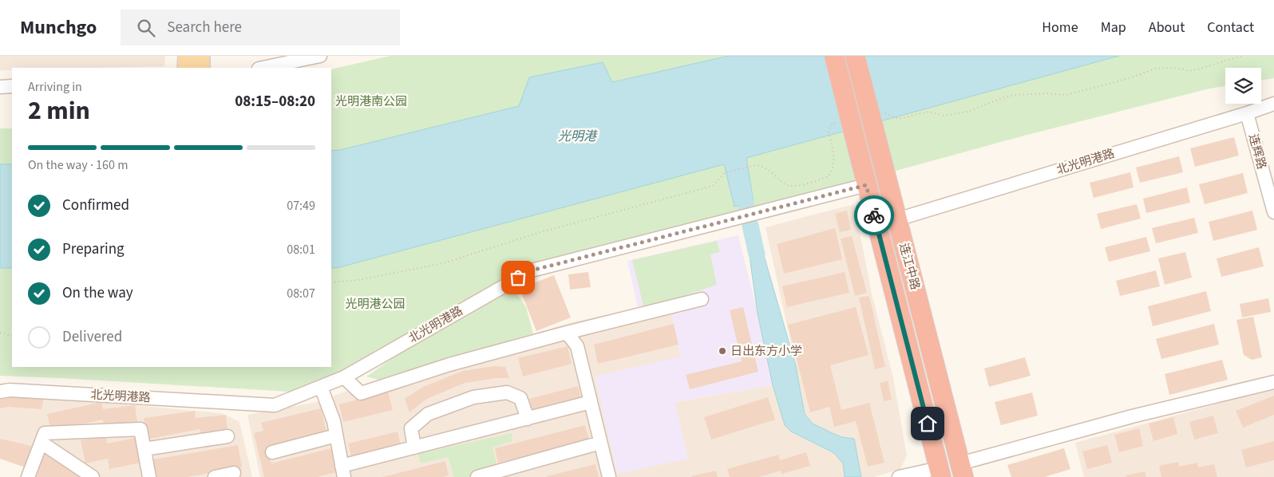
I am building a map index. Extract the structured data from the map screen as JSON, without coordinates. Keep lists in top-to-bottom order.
{
  "streets": {
    "highway": ["连江中路"],
    "street": ["连辉路", "北光明港路"]
  },
  "crossings": [
    ["连辉路", "北光明港路"],
    ["北光明港路", "连江中路"]
  ],
  "water": ["光明港"],
  "parks": ["光明港南公园", "光明港公园"],
  "places": ["日出东方小学"],
  "page": {
    "header": "Munchgo",
    "search": "Search here",
    "nav": [
      "Home",
      "Map",
      "About",
      "Contact"
    ],
    "heading": ["2 min", "Arriving in", "08:15–08:20"],
    "bar": "On the way · 160 m",
    "list": [
      ["Confirmed", "07:49"],
      ["Preparing", "08:01"],
      ["On the way", "08:07"],
      "Delivered"
    ]
  }
}
